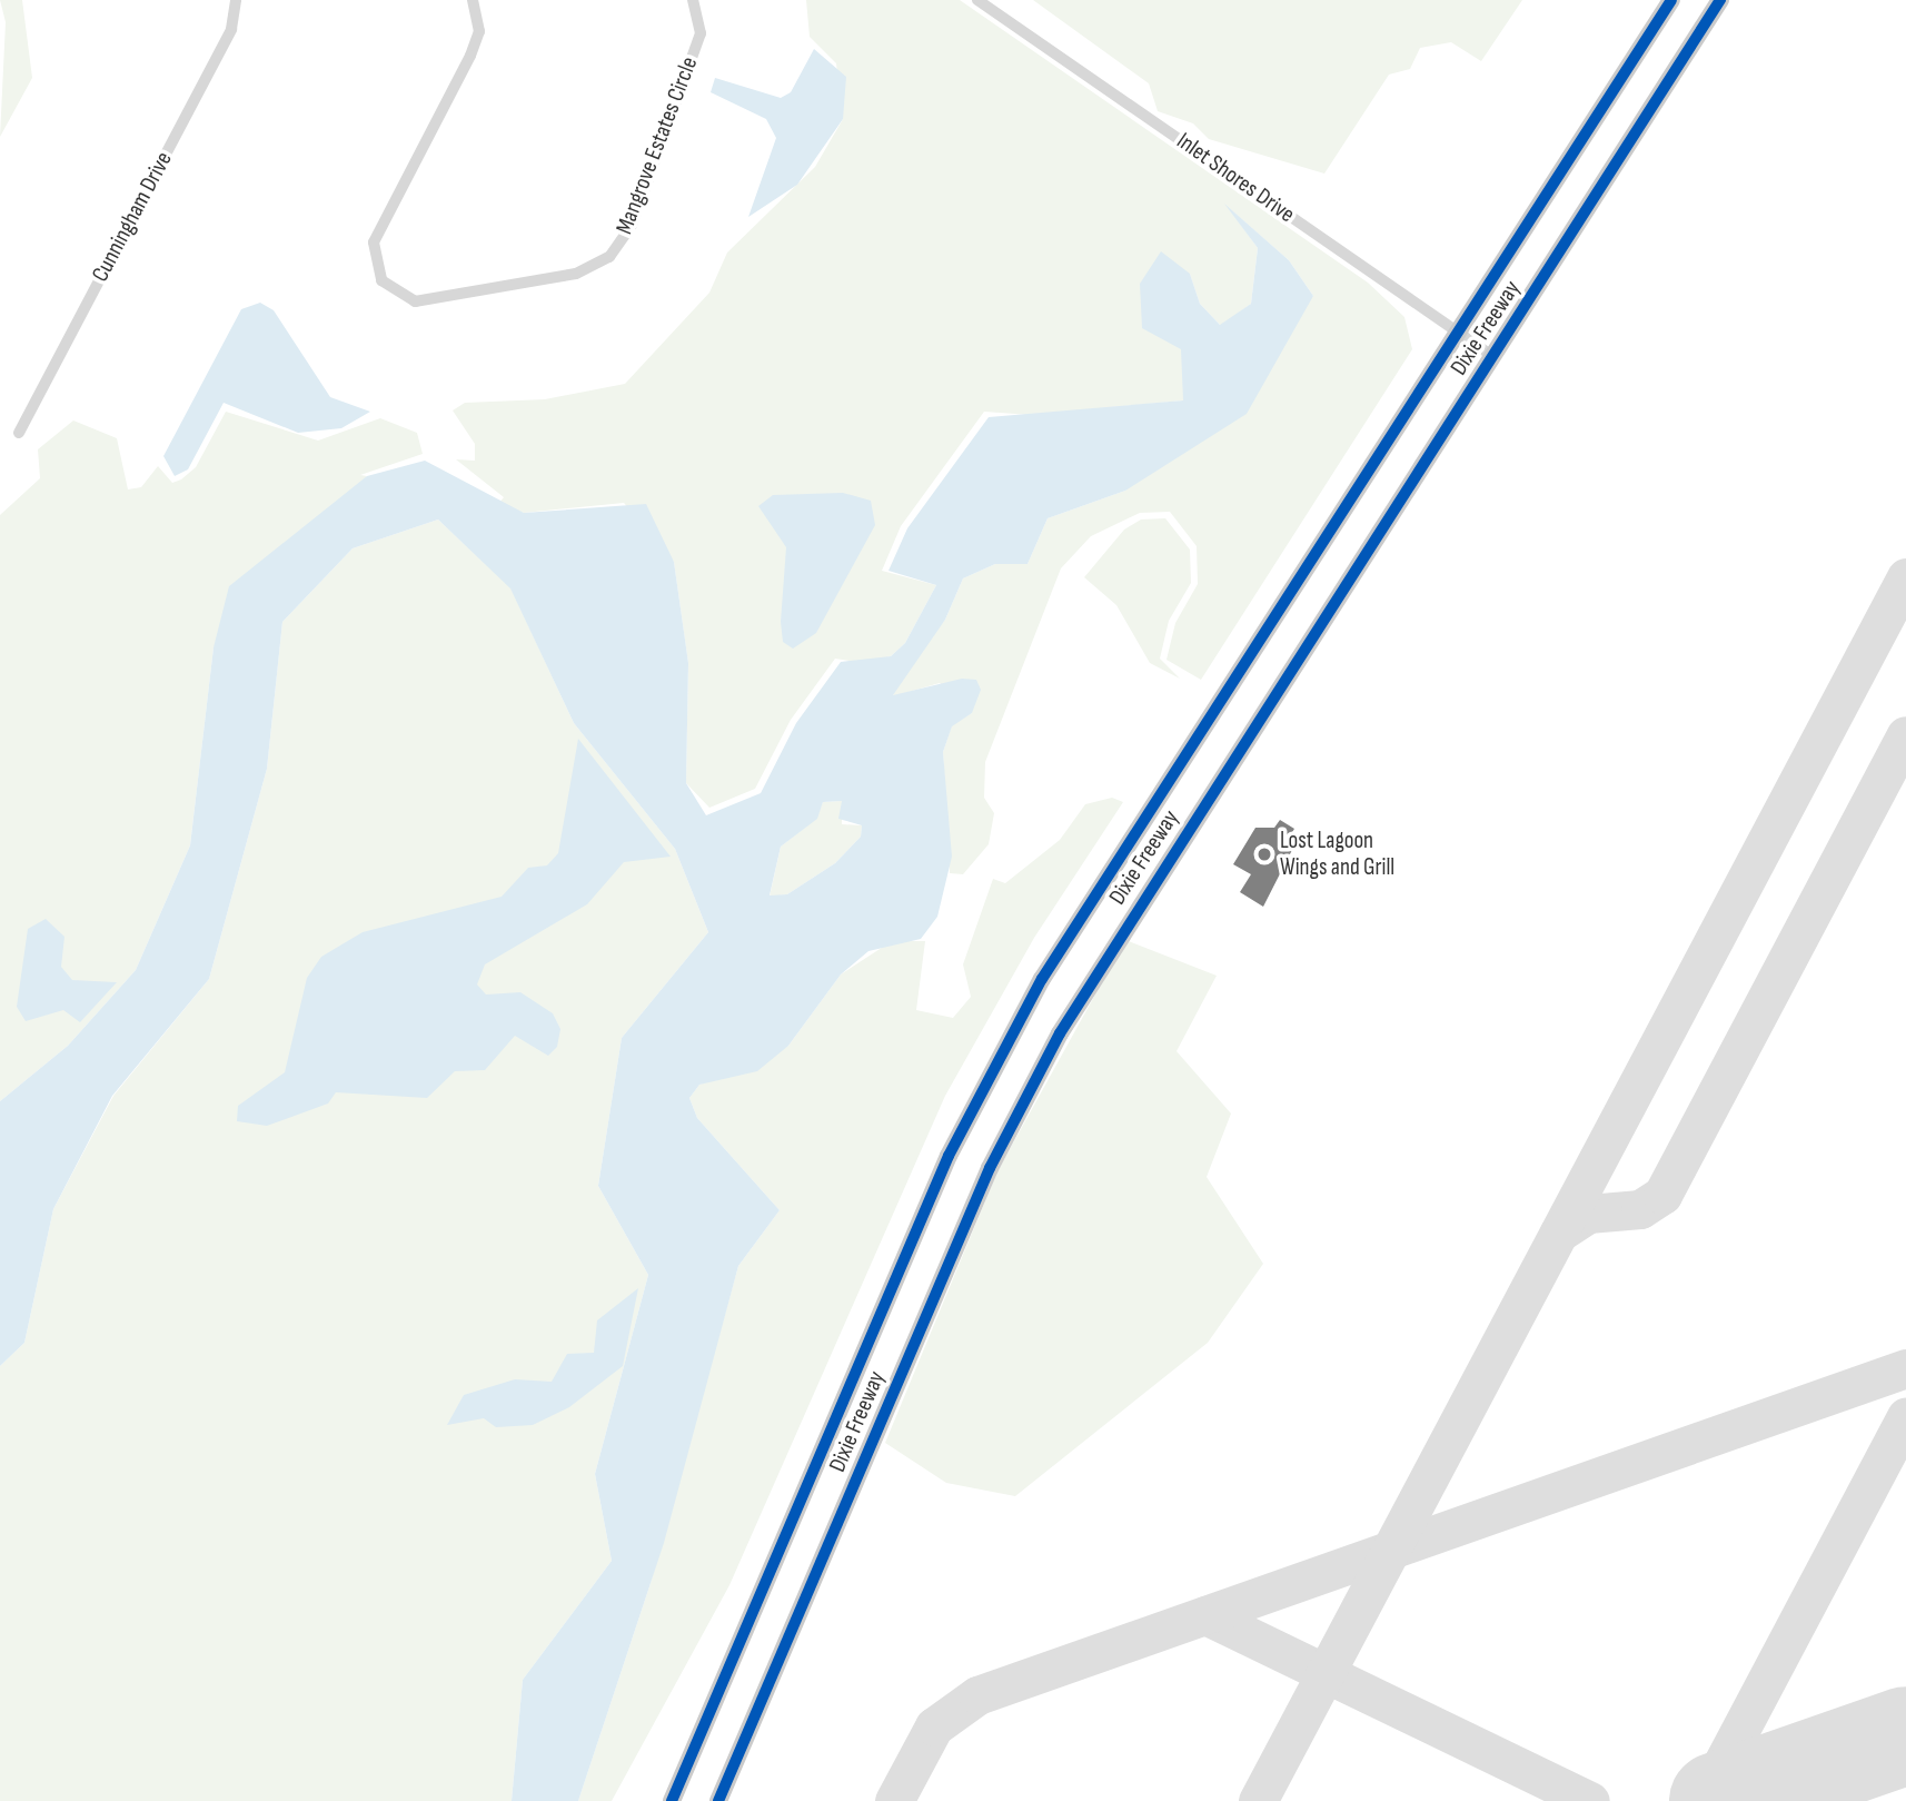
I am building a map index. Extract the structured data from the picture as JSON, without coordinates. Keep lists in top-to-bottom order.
{
  "streets": {
    "main road": ["Dixie Freeway"],
    "street": ["Mangrove Estates Circle", "Inlet Shores Drive", "Cunningham Drive"]
  },
  "crossings": [
    ["Inlet Shores Drive", "Dixie Freeway"]
  ],
  "places": ["Lost Lagoon Wings and Grill"]
}
